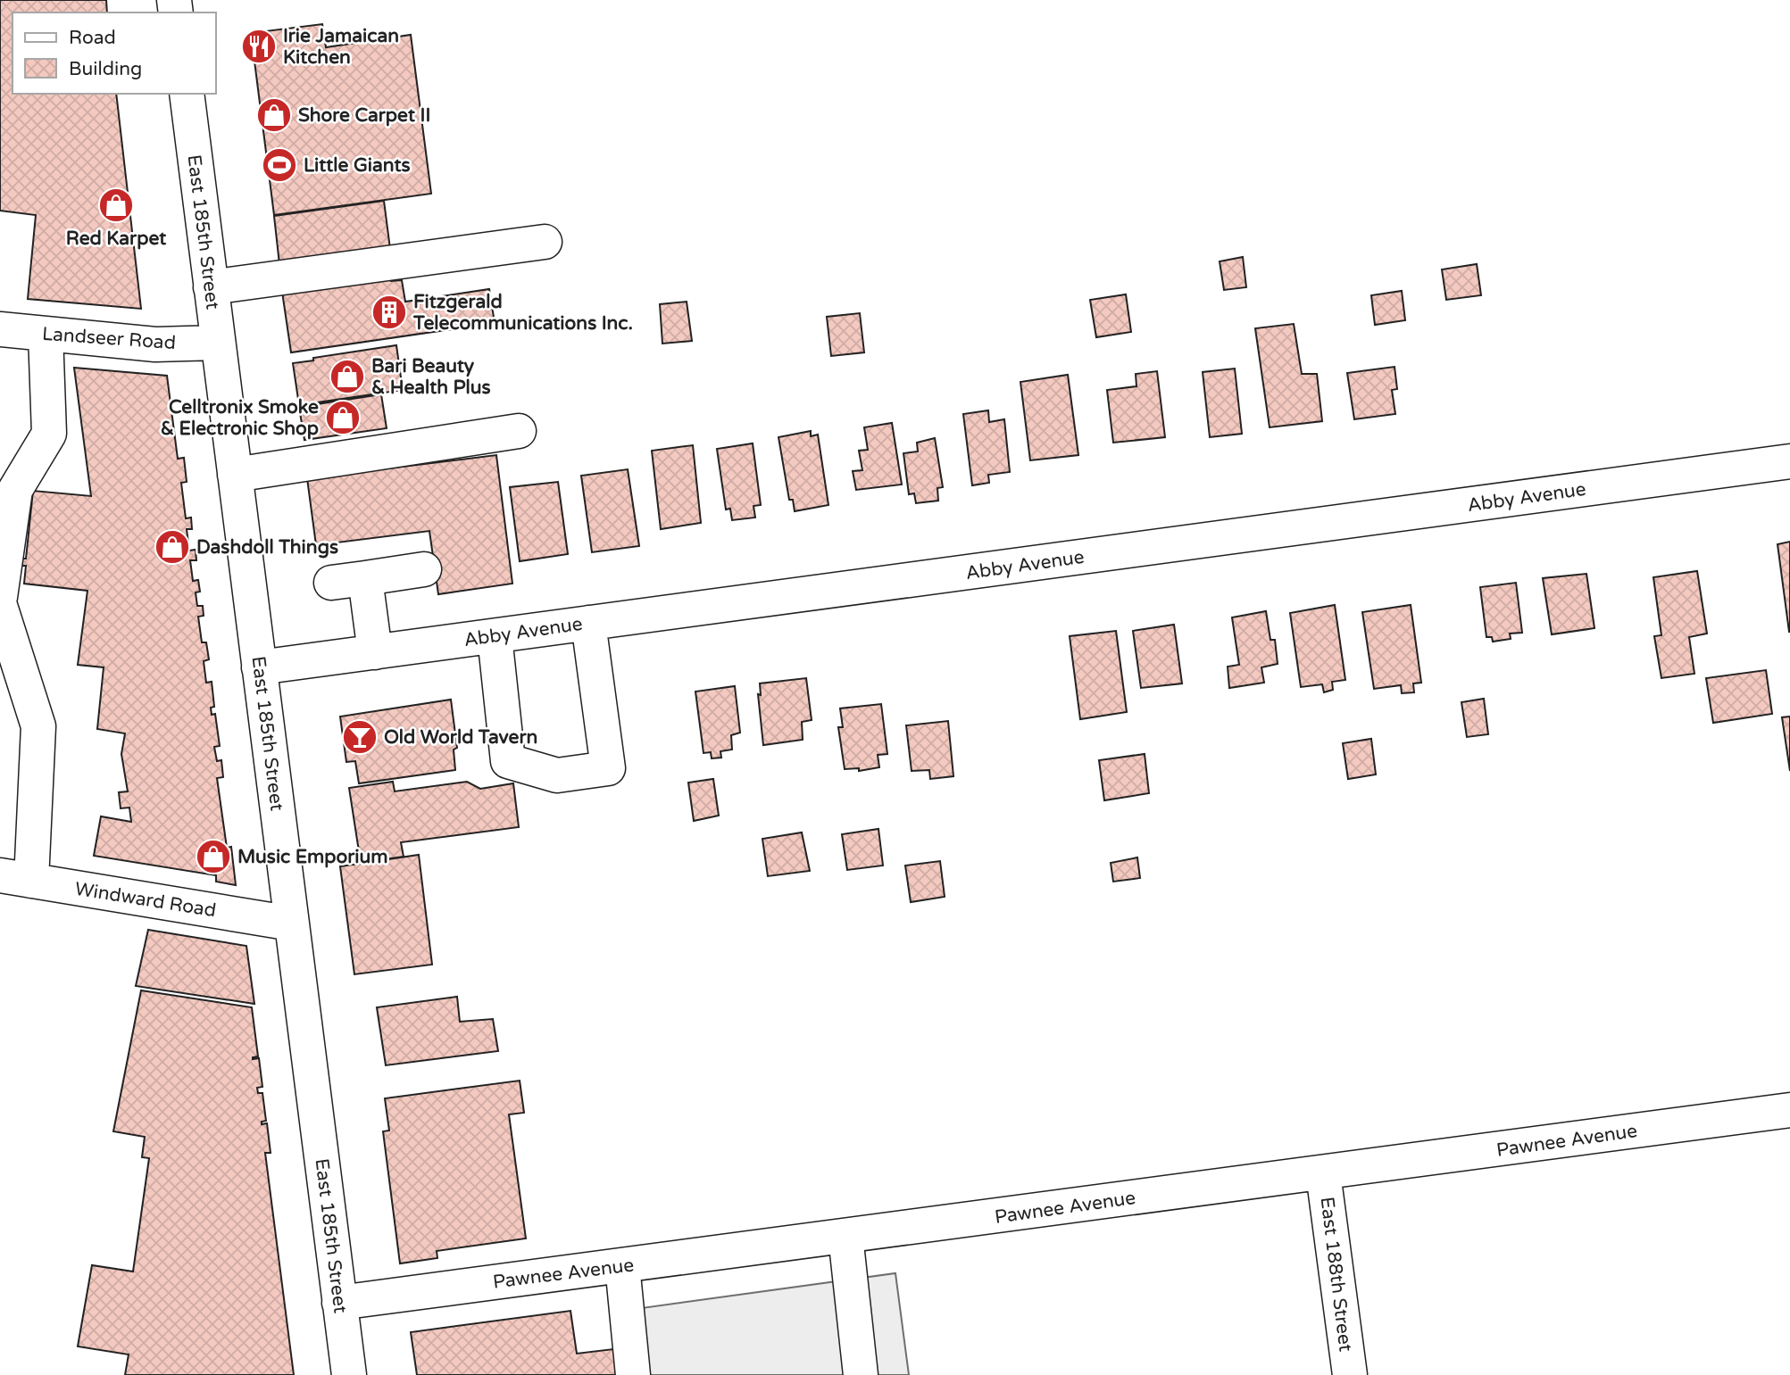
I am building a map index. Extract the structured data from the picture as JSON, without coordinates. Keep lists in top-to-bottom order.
{
  "streets": {
    "street": [
      "East 185th Street",
      "Landseer Road",
      "Abby Avenue",
      "Windward Road",
      "Pawnee Avenue",
      "East 188th Street"
    ]
  },
  "crossings": [
    ["East 185th Street", "Landseer Road"],
    ["East 185th Street", "Abby Avenue"],
    ["East 185th Street", "Windward Road"],
    ["East 185th Street", "Pawnee Avenue"],
    ["Pawnee Avenue", "East 188th Street"]
  ],
  "places": {
    "restaurant": ["Irie Jamaican Kitchen"],
    "shop": [
      "Shore Carpet II",
      "Red Karpet",
      "Bari Beauty & Health Plus",
      "Celltronix Smoke & Electronic Shop",
      "Dashdoll Things",
      "Music Emporium"
    ],
    "sports": ["Little Giants"],
    "building": ["Fitzgerald Telecommunications Inc."],
    "bar": ["Old World Tavern"]
  },
  "legend": ["Road", "Building"]
}
